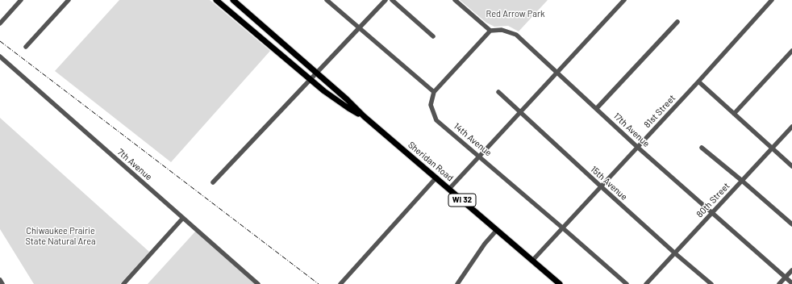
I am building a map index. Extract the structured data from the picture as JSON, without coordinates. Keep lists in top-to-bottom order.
{
  "streets": {
    "main road": ["Sheridan Road", "WI 32"],
    "street": [
      "81st Street",
      "17th Avenue",
      "14th Avenue",
      "7th Avenue",
      "15th Avenue",
      "80th Street"
    ]
  },
  "crossings": [
    ["81st Street", "17th Avenue"],
    ["81st Street", "14th Avenue"],
    ["81st Street", "Sheridan Road"],
    ["81st Street", "15th Avenue"],
    ["17th Avenue", "80th Street"],
    ["15th Avenue", "80th Street"]
  ],
  "parks": ["Red Arrow Park", "Chiwaukee Prairie State Natural Area"]
}
